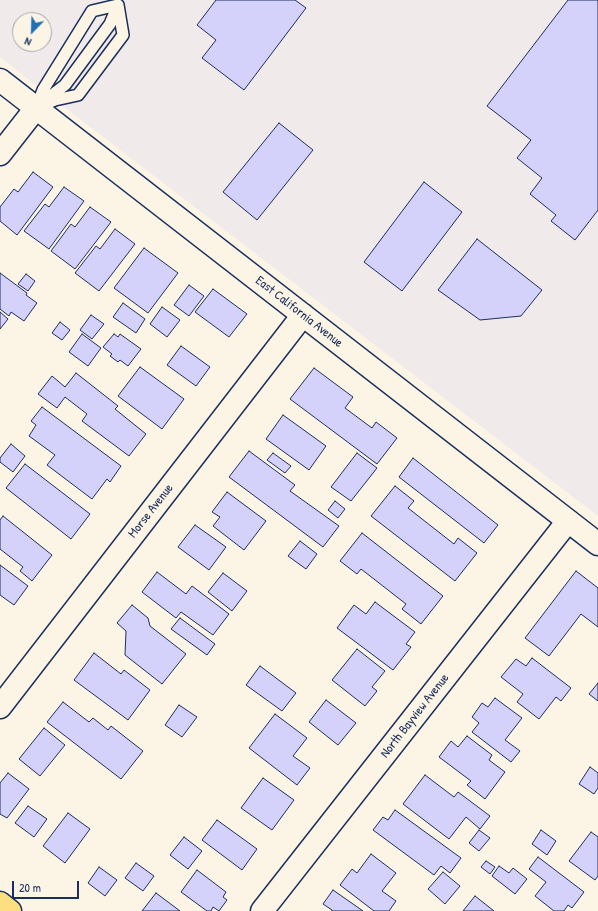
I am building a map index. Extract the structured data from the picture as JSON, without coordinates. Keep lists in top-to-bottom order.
{
  "streets": {
    "street": ["East California Avenue", "Morse Avenue", "North Bayview Avenue"]
  },
  "crossings": [
    ["East California Avenue", "Morse Avenue"],
    ["East California Avenue", "North Bayview Avenue"]
  ],
  "scale_bar": "20 m",
  "north": "bottom left"
}
